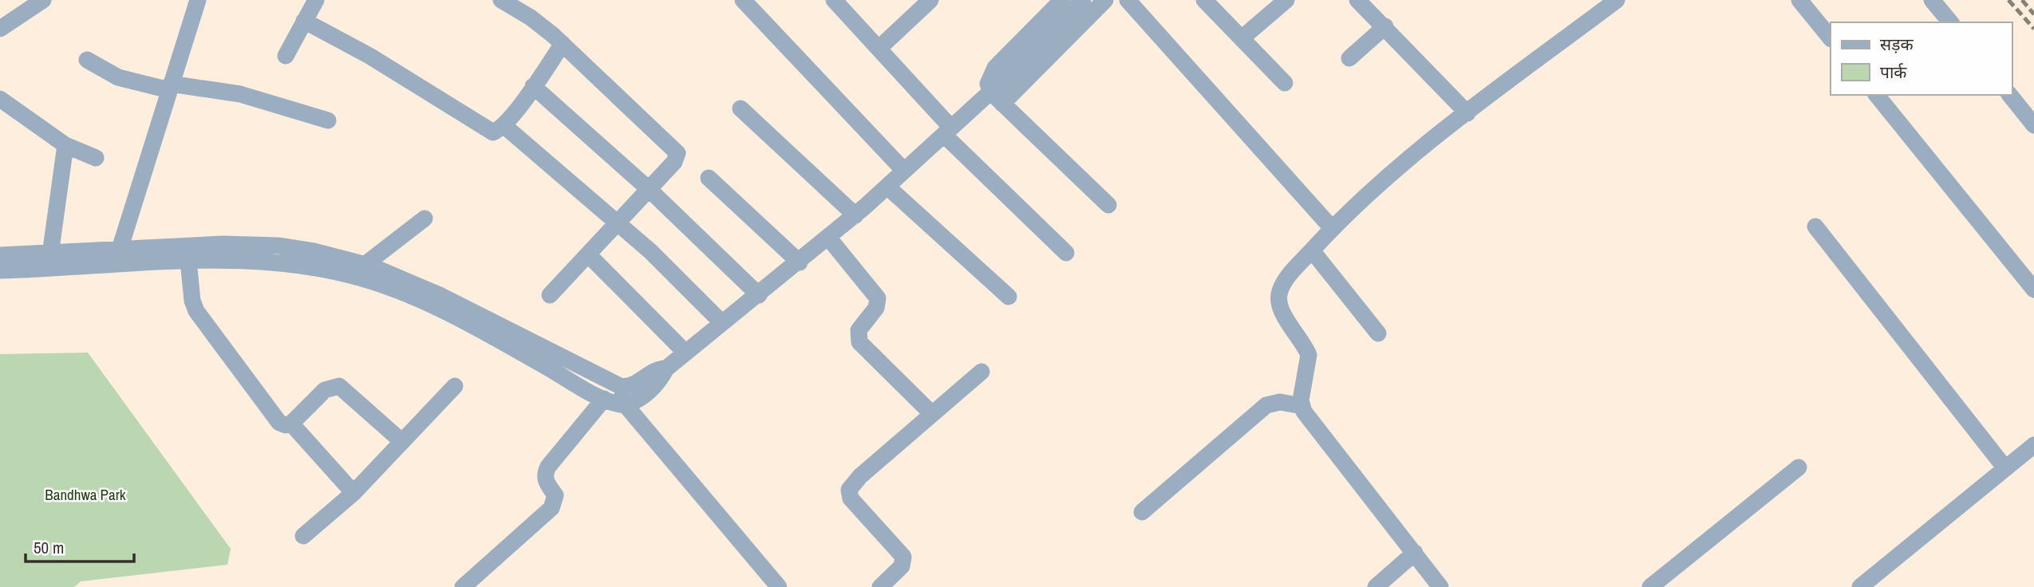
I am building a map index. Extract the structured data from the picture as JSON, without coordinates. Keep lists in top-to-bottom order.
{
  "parks": ["Bandhwa Park"],
  "legend": ["सड़क", "पार्क"],
  "scale_bar": "50 m"
}
